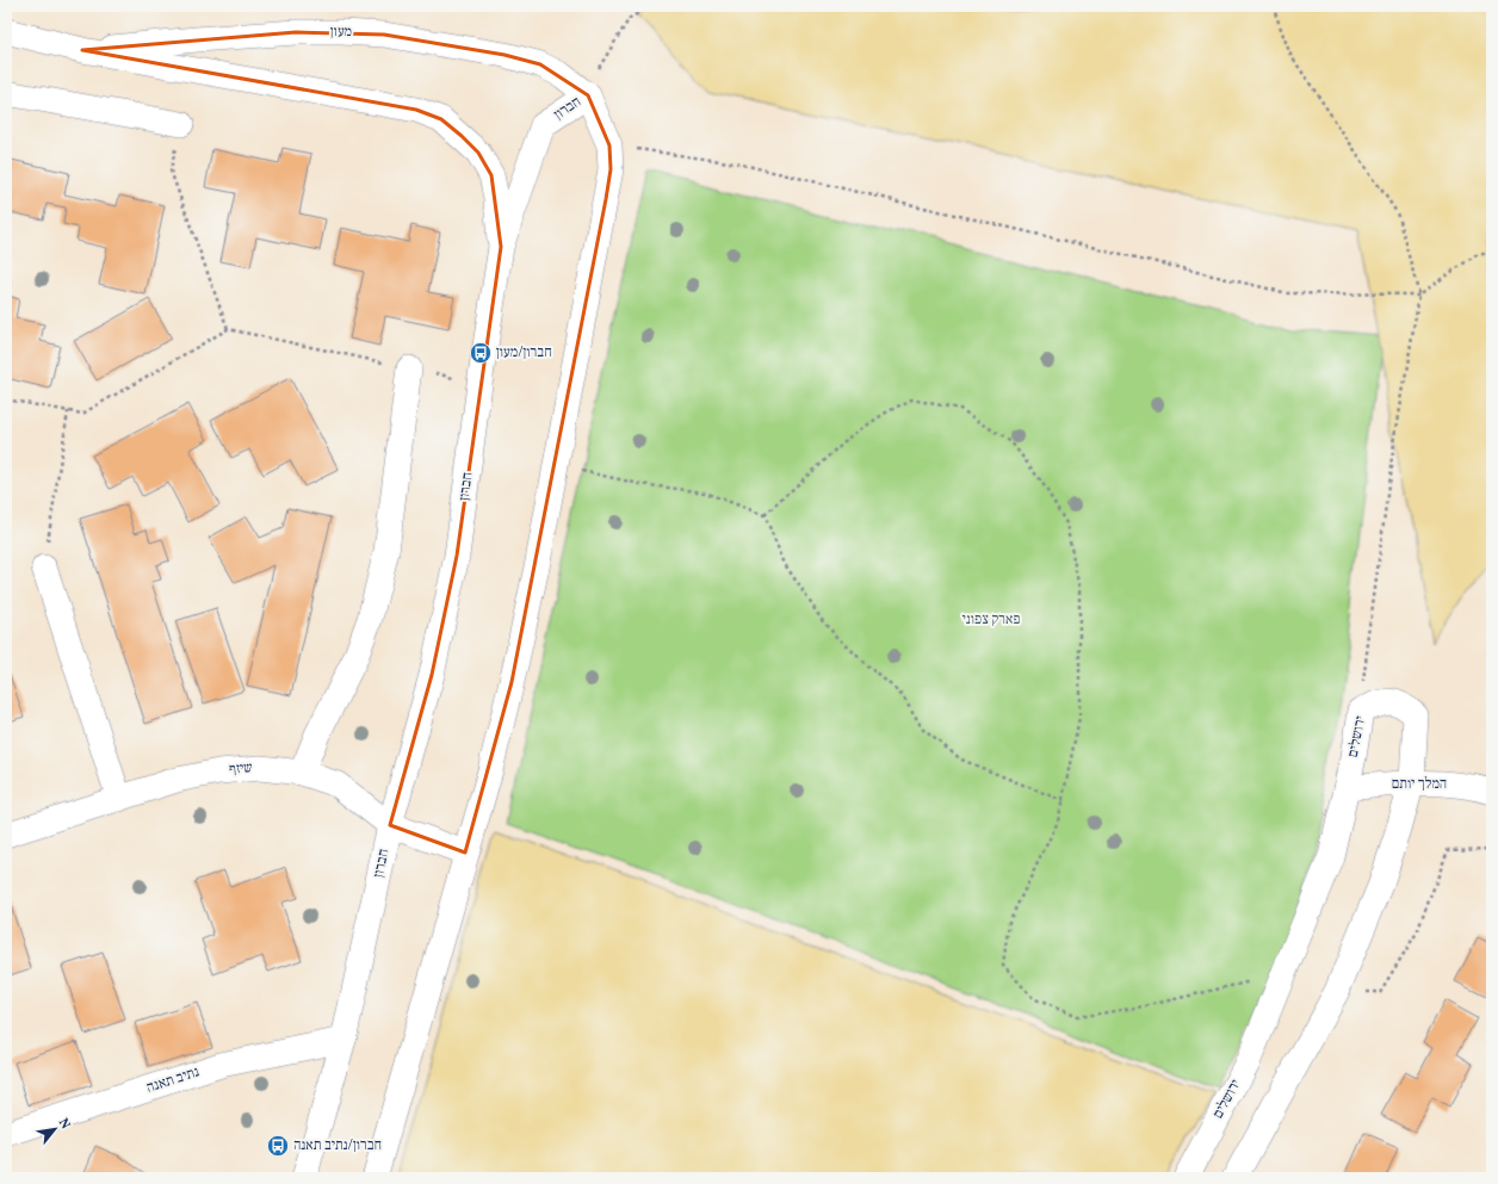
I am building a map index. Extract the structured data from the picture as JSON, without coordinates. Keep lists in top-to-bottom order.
{
  "streets": {
    "street": [
      "מעון",
      "חברון",
      "ירושלים",
      "שיזף",
      "המלך יותם",
      "נתיב תאנה"
    ]
  },
  "crossings": [
    ["מעון", "חברון"],
    ["חברון", "שיזף"],
    ["חברון", "נתיב תאנה"],
    ["ירושלים", "המלך יותם"]
  ],
  "parks": ["פארק צפוני"],
  "places": {
    "bus stop": ["חברון/מעון", "חברון/נתיב תאנה"]
  },
  "north": "top right"
}
